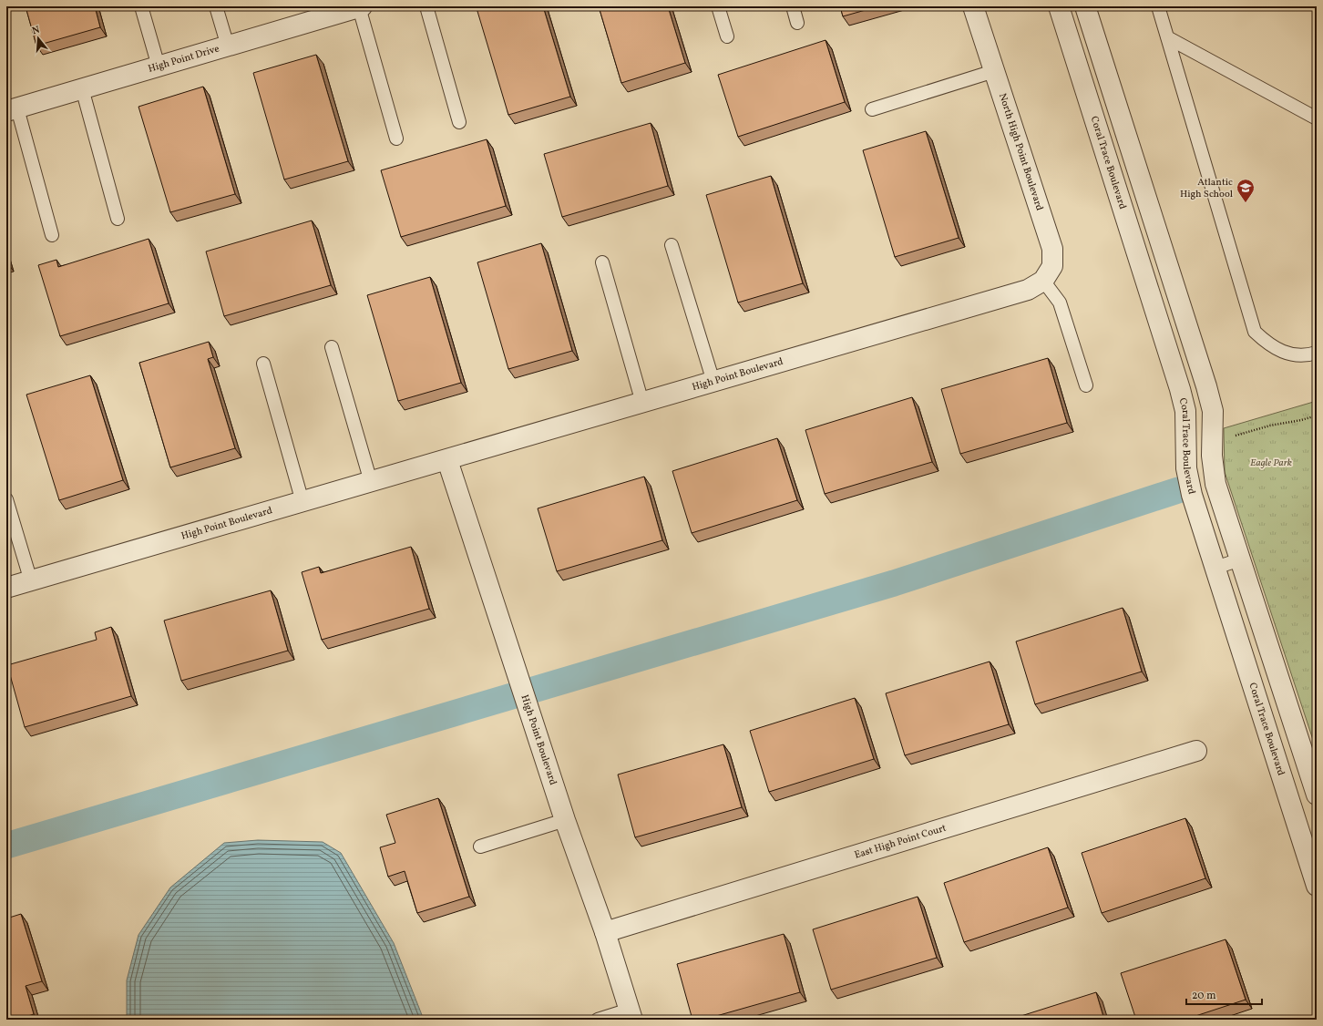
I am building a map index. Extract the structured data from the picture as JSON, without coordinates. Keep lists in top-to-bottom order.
{
  "streets": {
    "street": [
      "High Point Drive",
      "North High Point Boulevard",
      "Coral Trace Boulevard",
      "High Point Boulevard",
      "East High Point Court"
    ]
  },
  "crossings": [
    ["North High Point Boulevard", "High Point Boulevard"],
    ["High Point Boulevard", "East High Point Court"]
  ],
  "parks": ["Eagle Park"],
  "places": {
    "school or university": ["Atlantic High School"]
  },
  "scale_bar": "20 m",
  "north": "top"
}
